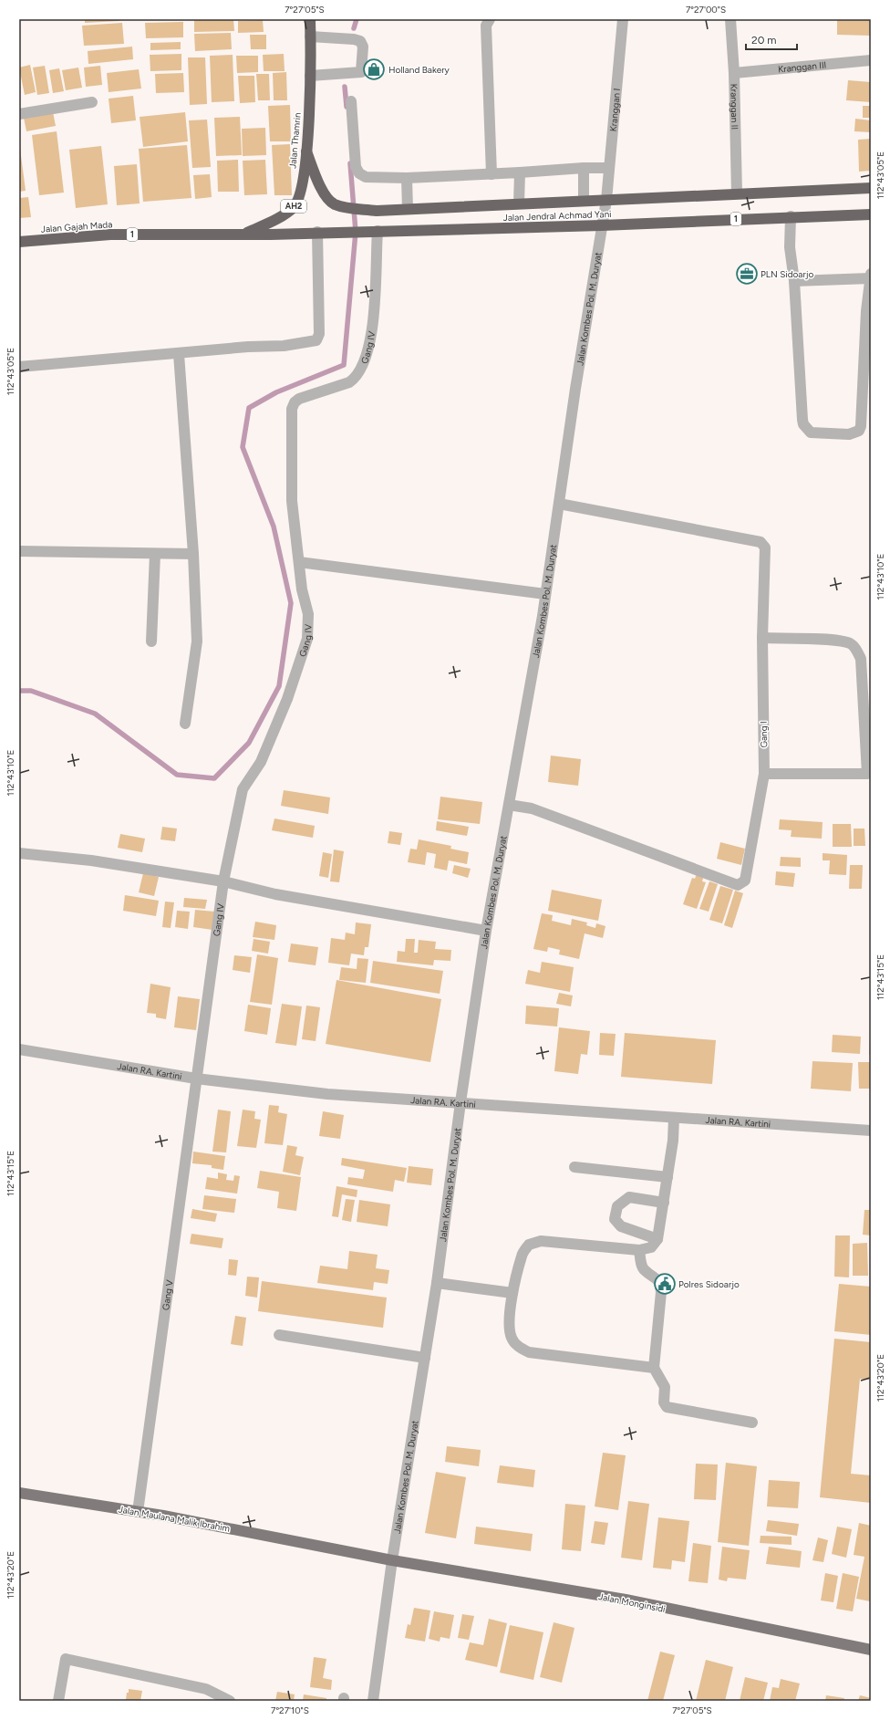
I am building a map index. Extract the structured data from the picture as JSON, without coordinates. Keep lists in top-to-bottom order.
{
  "streets": {
    "highway": [
      "Jalan Thamrin",
      "AH2",
      "Jalan Jendral Achmad Yani",
      "1",
      "Jalan Gajah Mada"
    ],
    "main road": ["Jalan Maulana Malik Ibrahim", "Jalan Monginsidi"],
    "street": [
      "Kranggan III",
      "Kranggan II",
      "Kranggan I",
      "Jalan Kombes Pol. M. Duryat",
      "Gang IV",
      "Gang I",
      "Jalan RA. Kartini",
      "Gang V"
    ]
  },
  "crossings": [
    ["Kranggan III", "Kranggan II"],
    ["Kranggan II", "Jalan Jendral Achmad Yani"],
    ["Kranggan I", "Jalan Jendral Achmad Yani"],
    ["Kranggan I", "Jalan Kombes Pol. M. Duryat"],
    ["Jalan Thamrin", "Jalan Jendral Achmad Yani"],
    ["Jalan Thamrin", "Jalan Gajah Mada"],
    ["Jalan Jendral Achmad Yani", "Jalan Gajah Mada"],
    ["Jalan Jendral Achmad Yani", "Jalan Kombes Pol. M. Duryat"],
    ["Jalan Jendral Achmad Yani", "Gang IV"],
    ["Jalan Kombes Pol. M. Duryat", "Gang I"],
    ["Jalan Kombes Pol. M. Duryat", "Jalan RA. Kartini"],
    ["Jalan Kombes Pol. M. Duryat", "Jalan Maulana Malik Ibrahim"],
    ["Jalan Kombes Pol. M. Duryat", "Jalan Monginsidi"],
    ["Gang IV", "Jalan RA. Kartini"],
    ["Gang IV", "Gang V"],
    ["Jalan RA. Kartini", "Gang V"],
    ["Gang V", "Jalan Maulana Malik Ibrahim"],
    ["Jalan Maulana Malik Ibrahim", "Jalan Monginsidi"]
  ],
  "places": {
    "shop": ["Holland Bakery"],
    "office": ["PLN Sidoarjo"],
    "public building": ["Polres Sidoarjo"]
  },
  "scale_bar": "20 m",
  "coordinates": [
    "7°27'05\"S",
    "7°27'00\"S",
    "112°43'05\"E",
    "112°43'10\"E",
    "112°43'15\"E",
    "112°43'20\"E",
    "7°27'10\"S"
  ]
}
